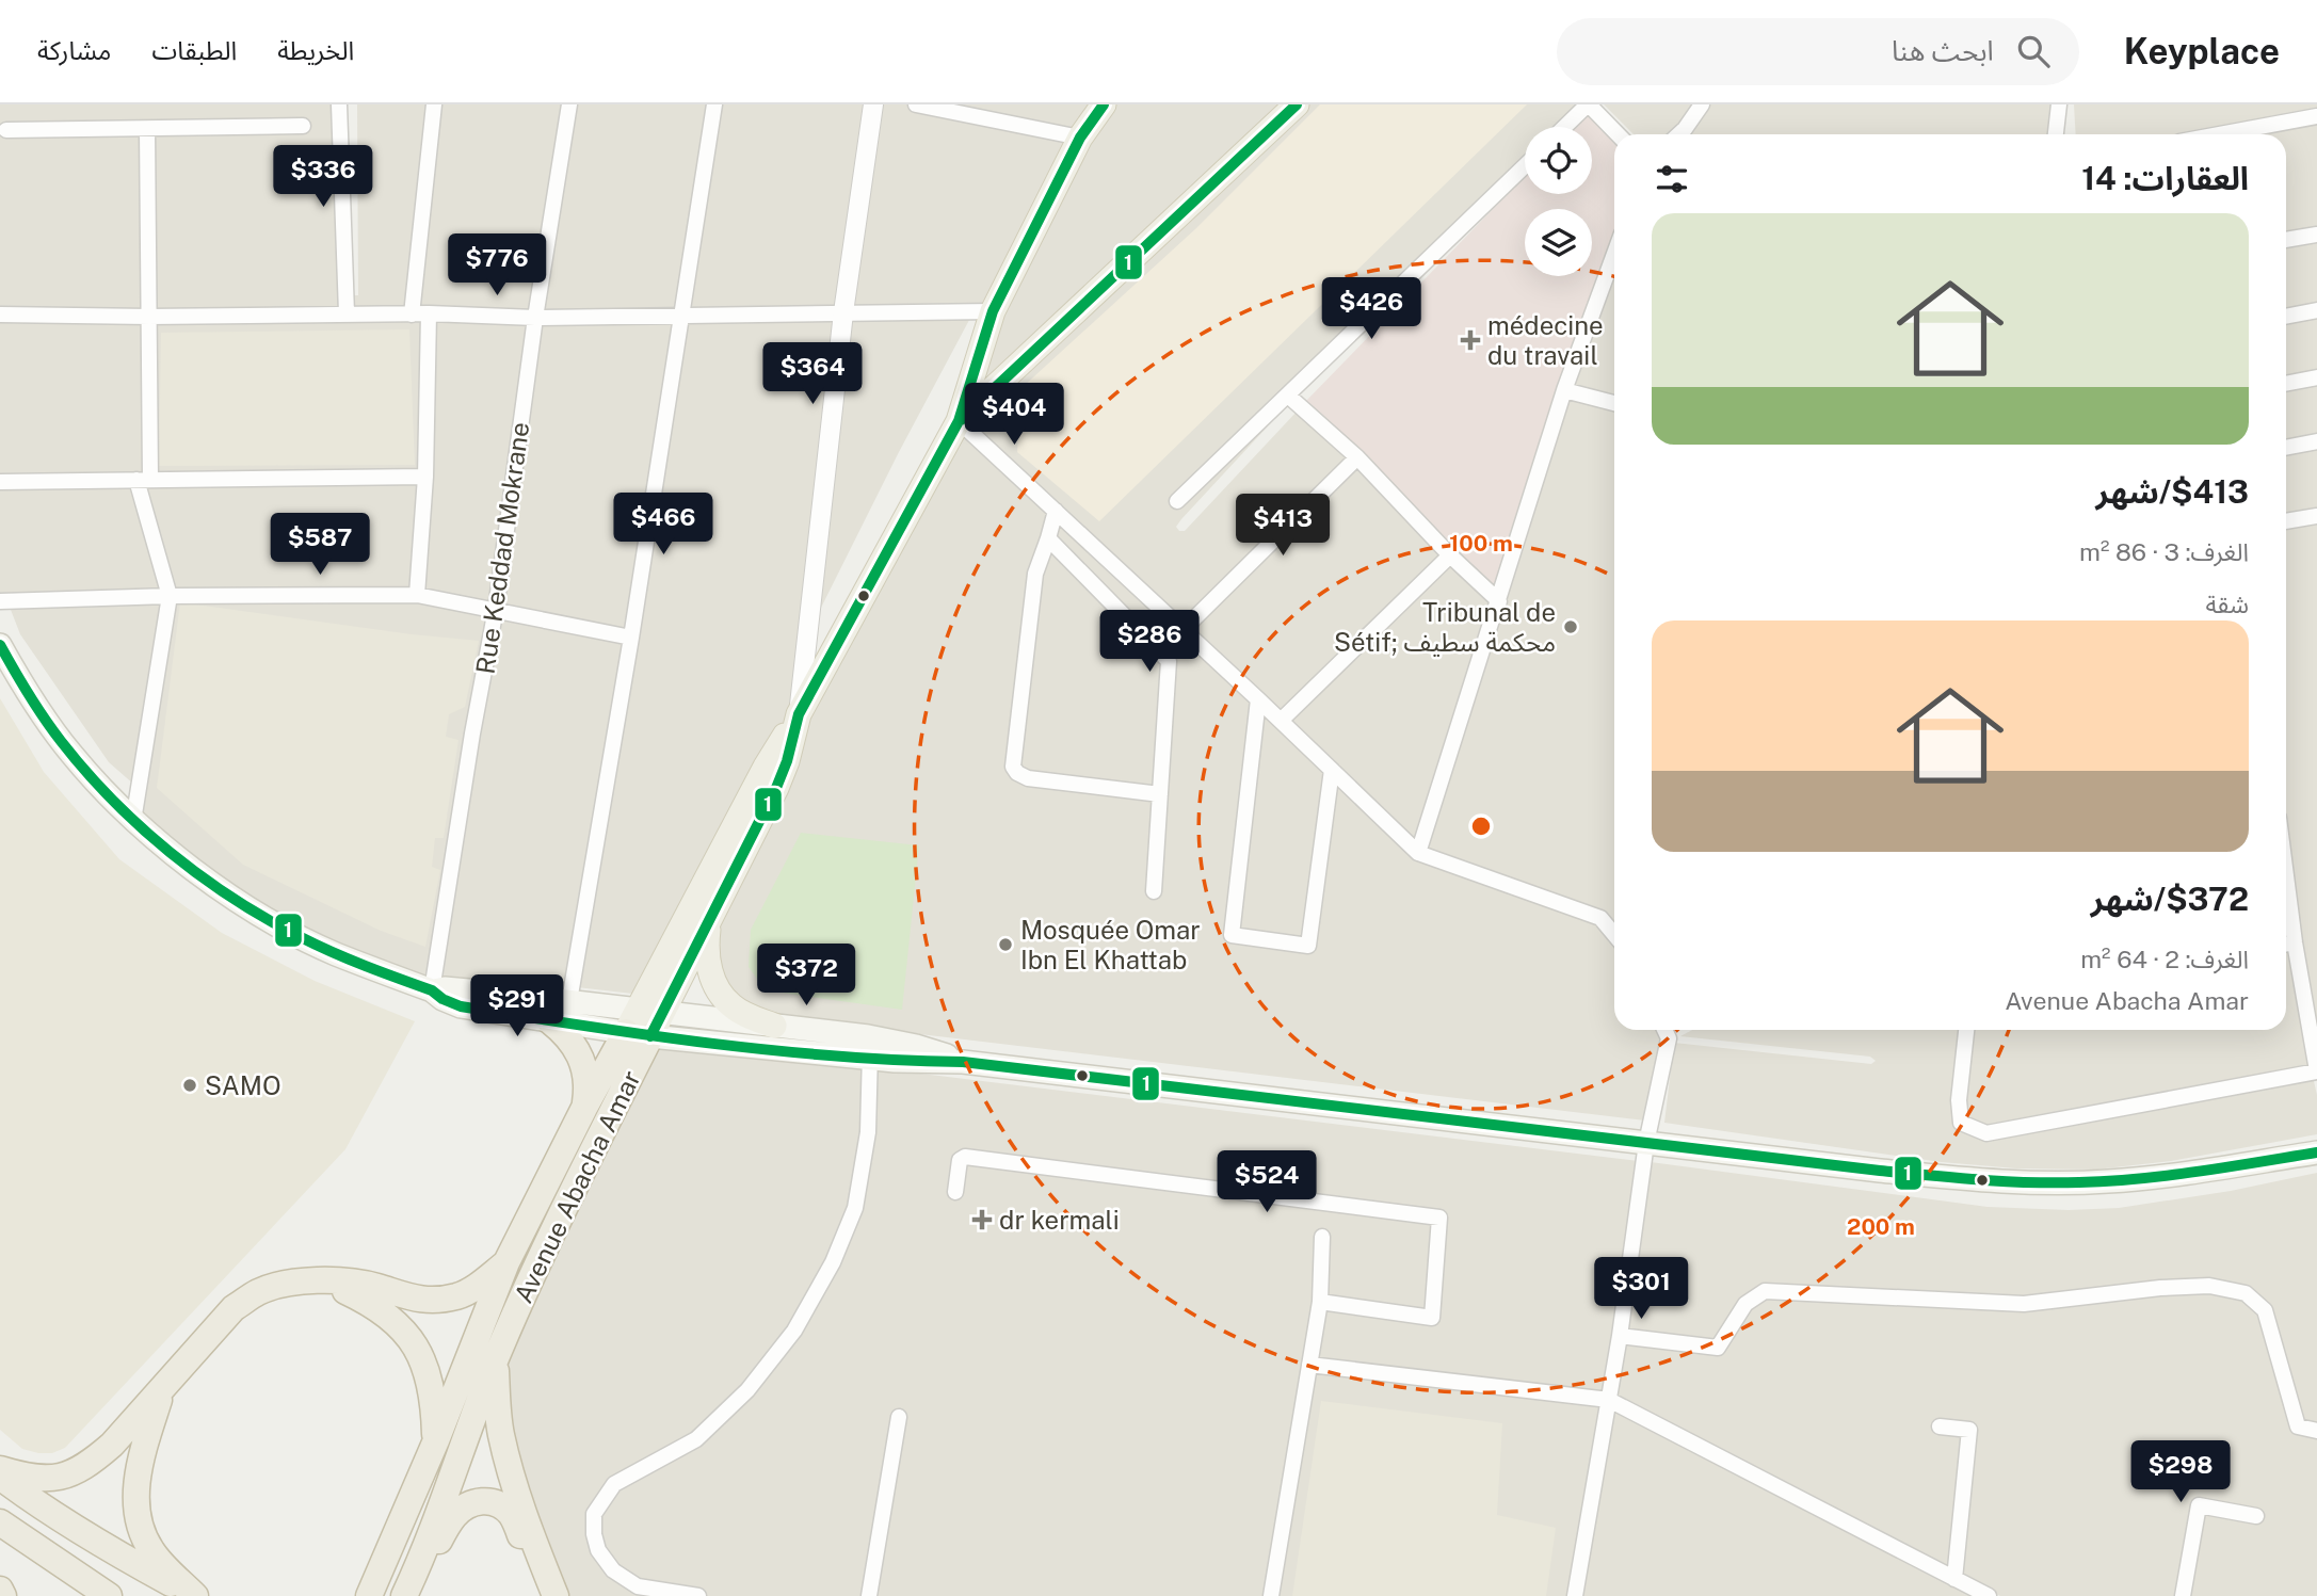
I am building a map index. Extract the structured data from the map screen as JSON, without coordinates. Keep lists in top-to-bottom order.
{
  "streets": {
    "highway": ["Avenue Abacha Amar"],
    "street": ["Rue Keddad Mokrane"]
  },
  "places": {
    "health": ["médecine du travail", "dr kermali"],
    "other": ["Tribunal de Sétif; محكمة سطيف", "Mosquée Omar Ibn El Khattab", "SAMO"]
  },
  "lines": ["transit line 1"],
  "page": {
    "header": "Keyplace",
    "search": "ابحث هنا",
    "nav": ["الخريطة", "الطبقات", "مشاركة"],
    "heading": "العقارات: 14",
    "price": [
      "$336",
      "$776",
      "$426",
      "$364",
      "$404",
      "$466",
      "$413",
      "$587",
      "$286",
      "$372",
      "$291",
      "$524",
      "$301",
      "$298"
    ],
    "list": [
      {
        "name": "$413/شهر",
        "note": "الغرف: 3 · 86 m² · شقة"
      },
      {
        "name": "$372/شهر",
        "note": "الغرف: 2 · 64 m² · Avenue Abacha Amar"
      }
    ]
  },
  "rings": ["100 m", "200 m"]
}
